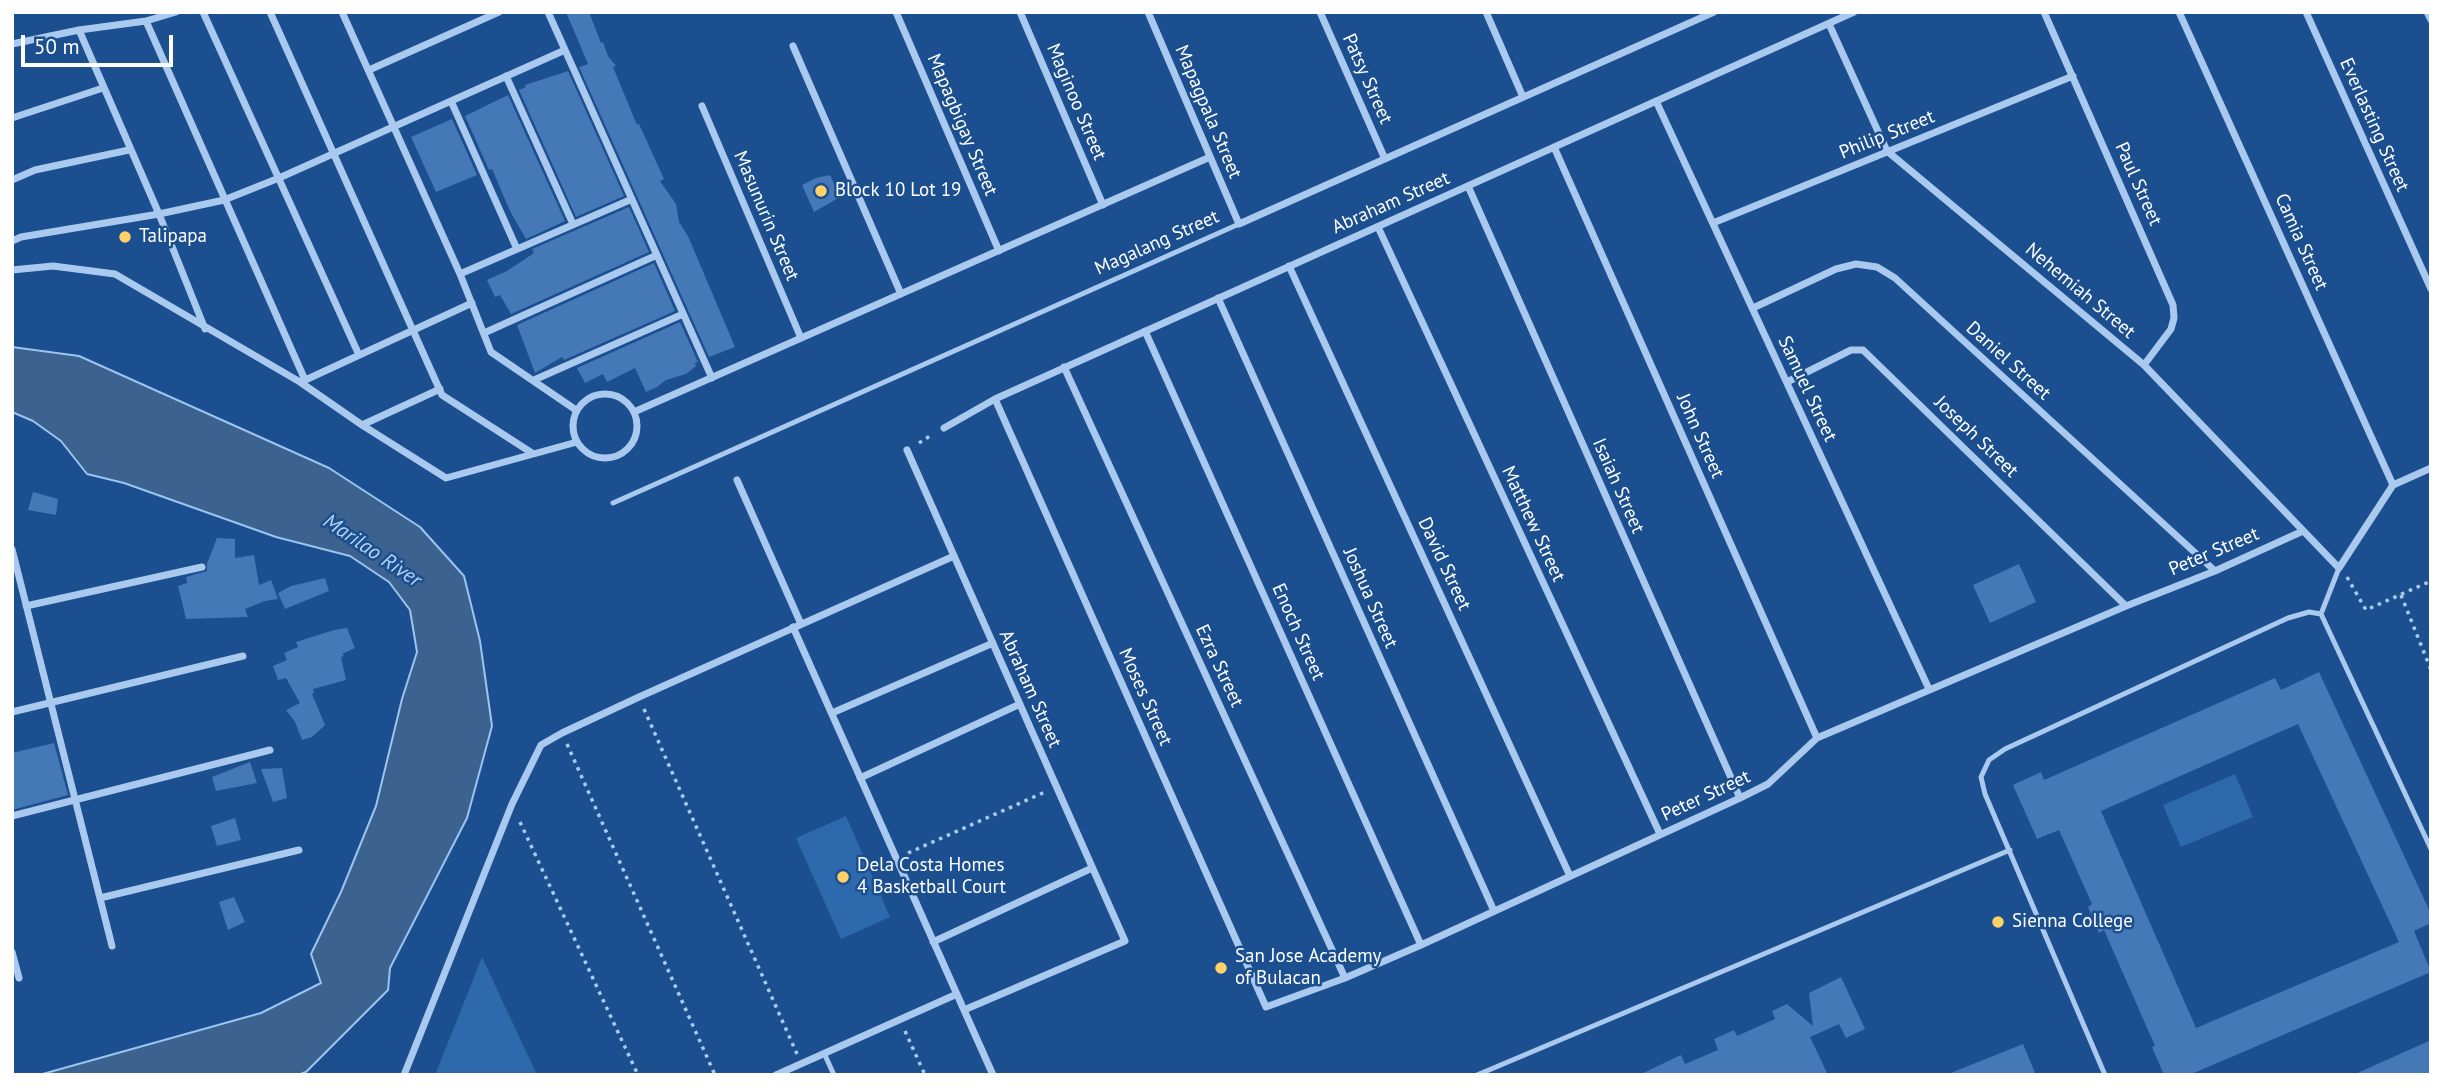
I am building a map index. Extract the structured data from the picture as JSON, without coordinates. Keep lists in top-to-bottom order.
{
  "streets": {
    "street": [
      "Patsy Street",
      "Maginoo Street",
      "Mapagpala Street",
      "Mapagbigay Street",
      "Everlasting Street",
      "Philip Street",
      "Paul Street",
      "Abraham Street",
      "Masunurin Street",
      "Camia Street",
      "Magalang Street",
      "Nehemiah Street",
      "Daniel Street",
      "Samuel Street",
      "John Street",
      "Joseph Street",
      "Isaiah Street",
      "Matthew Street",
      "Peter Street",
      "David Street",
      "Joshua Street",
      "Enoch Street",
      "Ezra Street",
      "Moses Street"
    ]
  },
  "crossings": [
    ["Patsy Street", "Magalang Street"],
    ["Mapagpala Street", "Magalang Street"],
    ["Philip Street", "Paul Street"],
    ["Philip Street", "Nehemiah Street"],
    ["Philip Street", "Samuel Street"],
    ["Paul Street", "Nehemiah Street"],
    ["Abraham Street", "Nehemiah Street"],
    ["Abraham Street", "Samuel Street"],
    ["Abraham Street", "John Street"],
    ["Abraham Street", "Isaiah Street"],
    ["Abraham Street", "Matthew Street"],
    ["Abraham Street", "David Street"],
    ["Abraham Street", "Joshua Street"],
    ["Abraham Street", "Enoch Street"],
    ["Abraham Street", "Ezra Street"],
    ["Abraham Street", "Moses Street"],
    ["Nehemiah Street", "Peter Street"],
    ["Daniel Street", "Samuel Street"],
    ["Daniel Street", "Peter Street"],
    ["Samuel Street", "Joseph Street"],
    ["Samuel Street", "Peter Street"],
    ["John Street", "Peter Street"],
    ["Joseph Street", "Peter Street"],
    ["Isaiah Street", "Peter Street"],
    ["Matthew Street", "Peter Street"],
    ["Peter Street", "David Street"],
    ["Peter Street", "Joshua Street"],
    ["Peter Street", "Enoch Street"],
    ["Peter Street", "Ezra Street"],
    ["Peter Street", "Moses Street"]
  ],
  "water": ["Marilao River"],
  "places": [
    "Block 10 Lot 19",
    "Talipapa",
    "Dela Costa Homes 4 Basketball Court",
    "Sienna College",
    "San Jose Academy of Bulacan"
  ],
  "scale_bar": "50 m"
}
